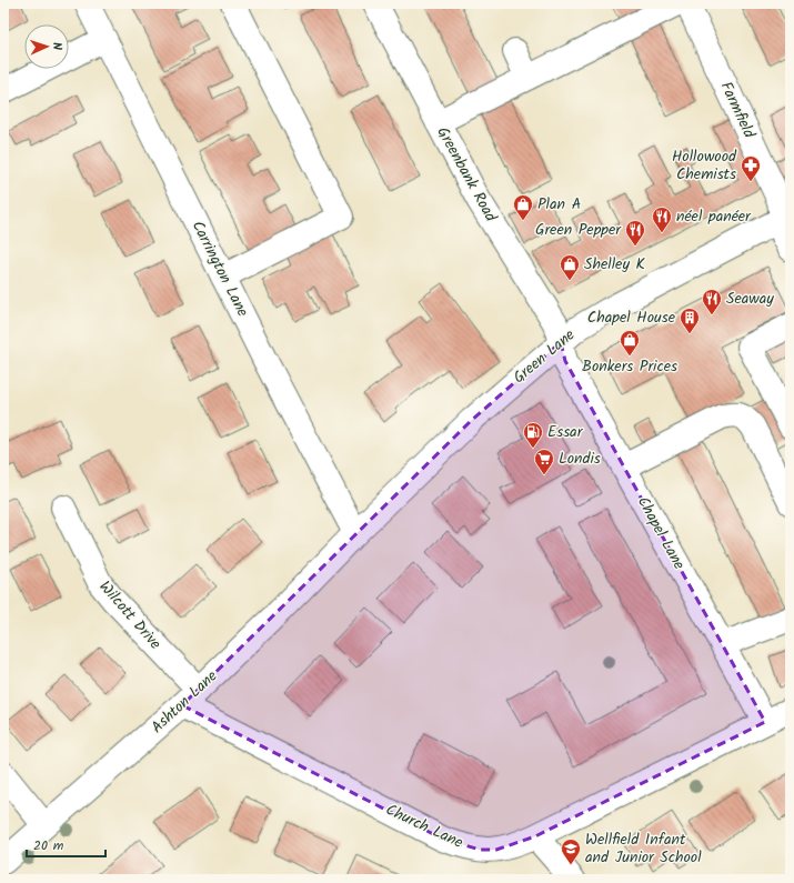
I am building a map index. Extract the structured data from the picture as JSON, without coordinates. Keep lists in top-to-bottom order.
{
  "streets": {
    "street": [
      "Farmfield",
      "Greenbank Road",
      "Carrington Lane",
      "Green Lane",
      "Chapel Lane",
      "Wilcott Drive",
      "Ashton Lane",
      "Church Lane"
    ]
  },
  "crossings": [
    ["Farmfield", "Green Lane"],
    ["Greenbank Road", "Green Lane"],
    ["Greenbank Road", "Chapel Lane"],
    ["Carrington Lane", "Green Lane"],
    ["Carrington Lane", "Ashton Lane"],
    ["Green Lane", "Chapel Lane"],
    ["Green Lane", "Ashton Lane"],
    ["Chapel Lane", "Church Lane"],
    ["Wilcott Drive", "Ashton Lane"],
    ["Wilcott Drive", "Church Lane"],
    ["Ashton Lane", "Church Lane"]
  ],
  "places": {
    "pharmacy": ["Hollowood Chemists"],
    "shop": ["Plan A", "Shelley K", "Bonkers Prices"],
    "restaurant": ["néel panéer", "Green Pepper", "Seaway"],
    "building": ["Chapel House"],
    "fuel station": ["Essar"],
    "supermarket": ["Londis"],
    "school or university": ["Wellfield Infant and Junior School"]
  },
  "scale_bar": "20 m",
  "north": "right"
}
